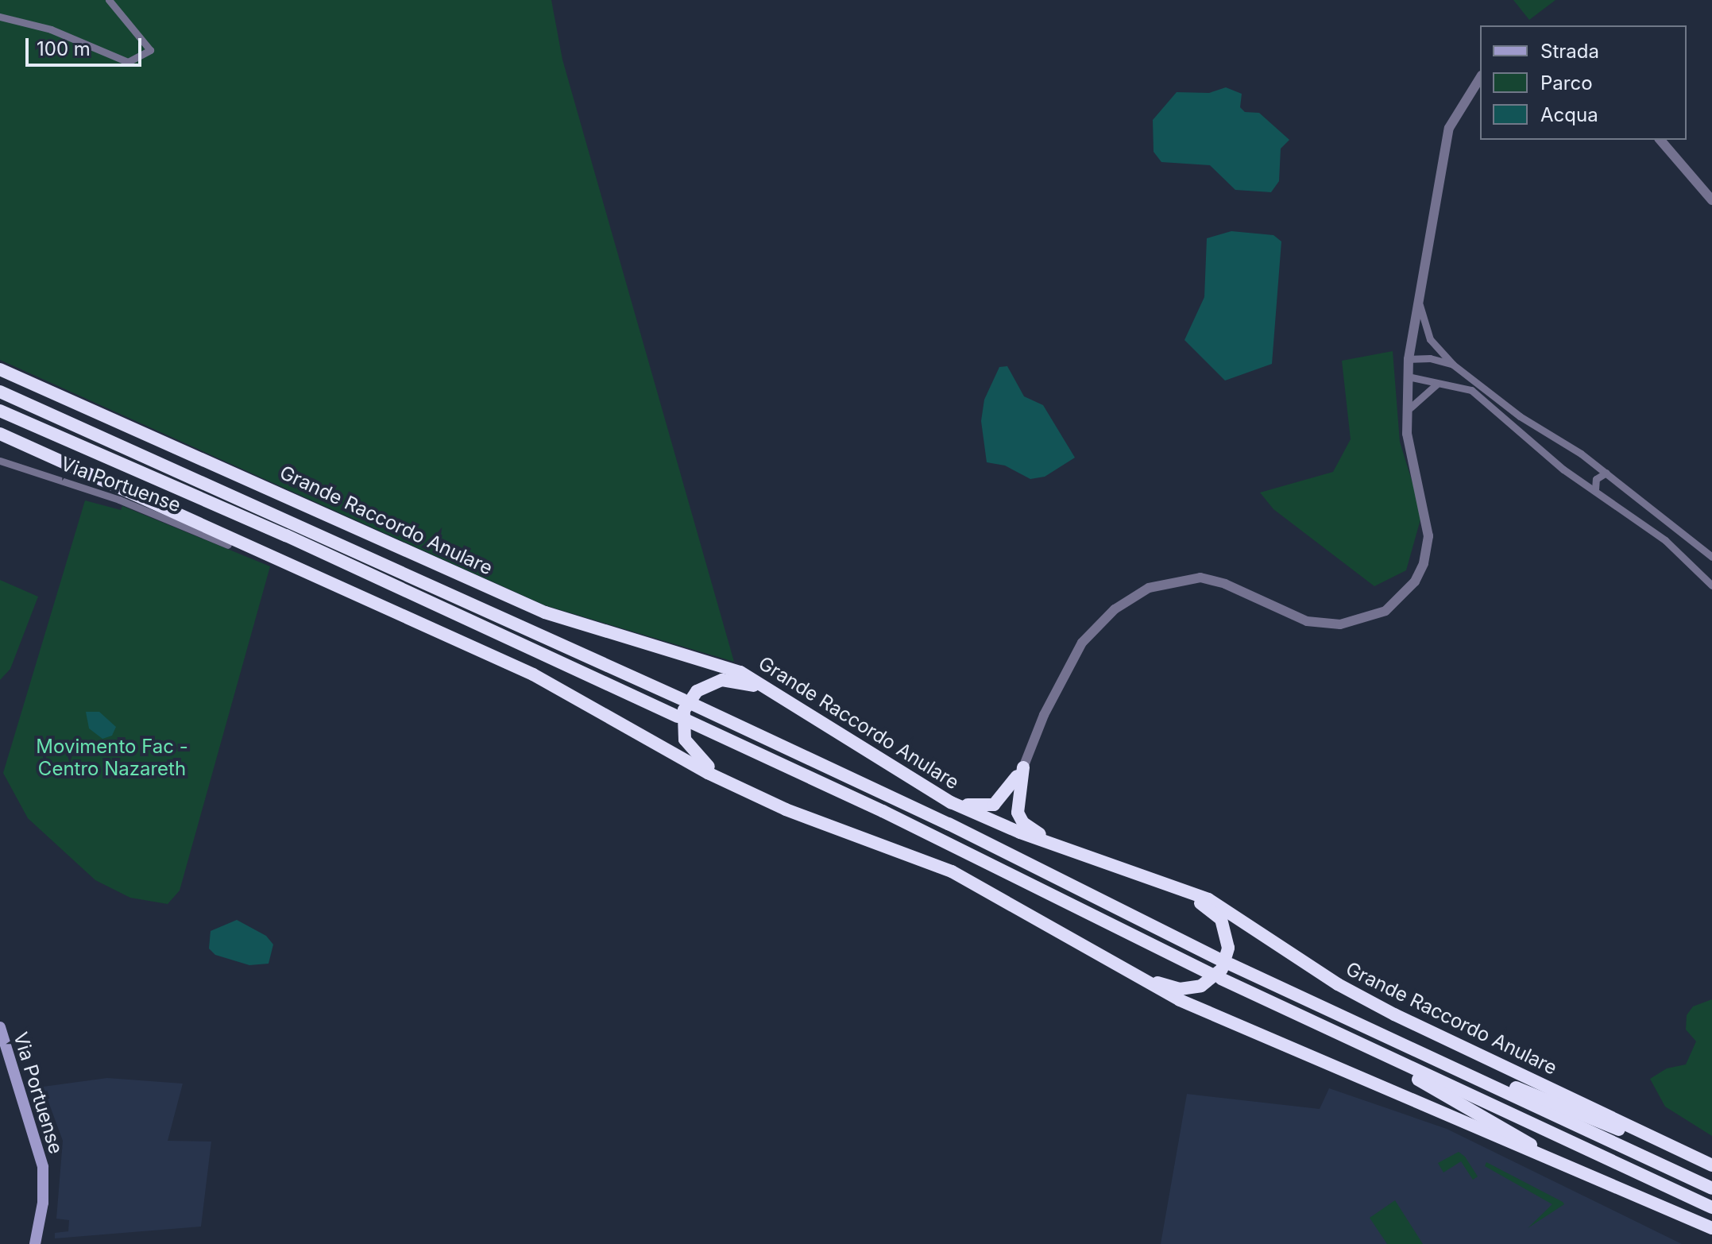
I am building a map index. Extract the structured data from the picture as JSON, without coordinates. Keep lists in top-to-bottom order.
{
  "streets": {
    "highway": ["Grande Raccordo Anulare"],
    "main road": ["Via Portuense"]
  },
  "parks": ["Movimento Fac - Centro Nazareth"],
  "legend": ["Strada", "Parco", "Acqua"],
  "scale_bar": "100 m"
}
